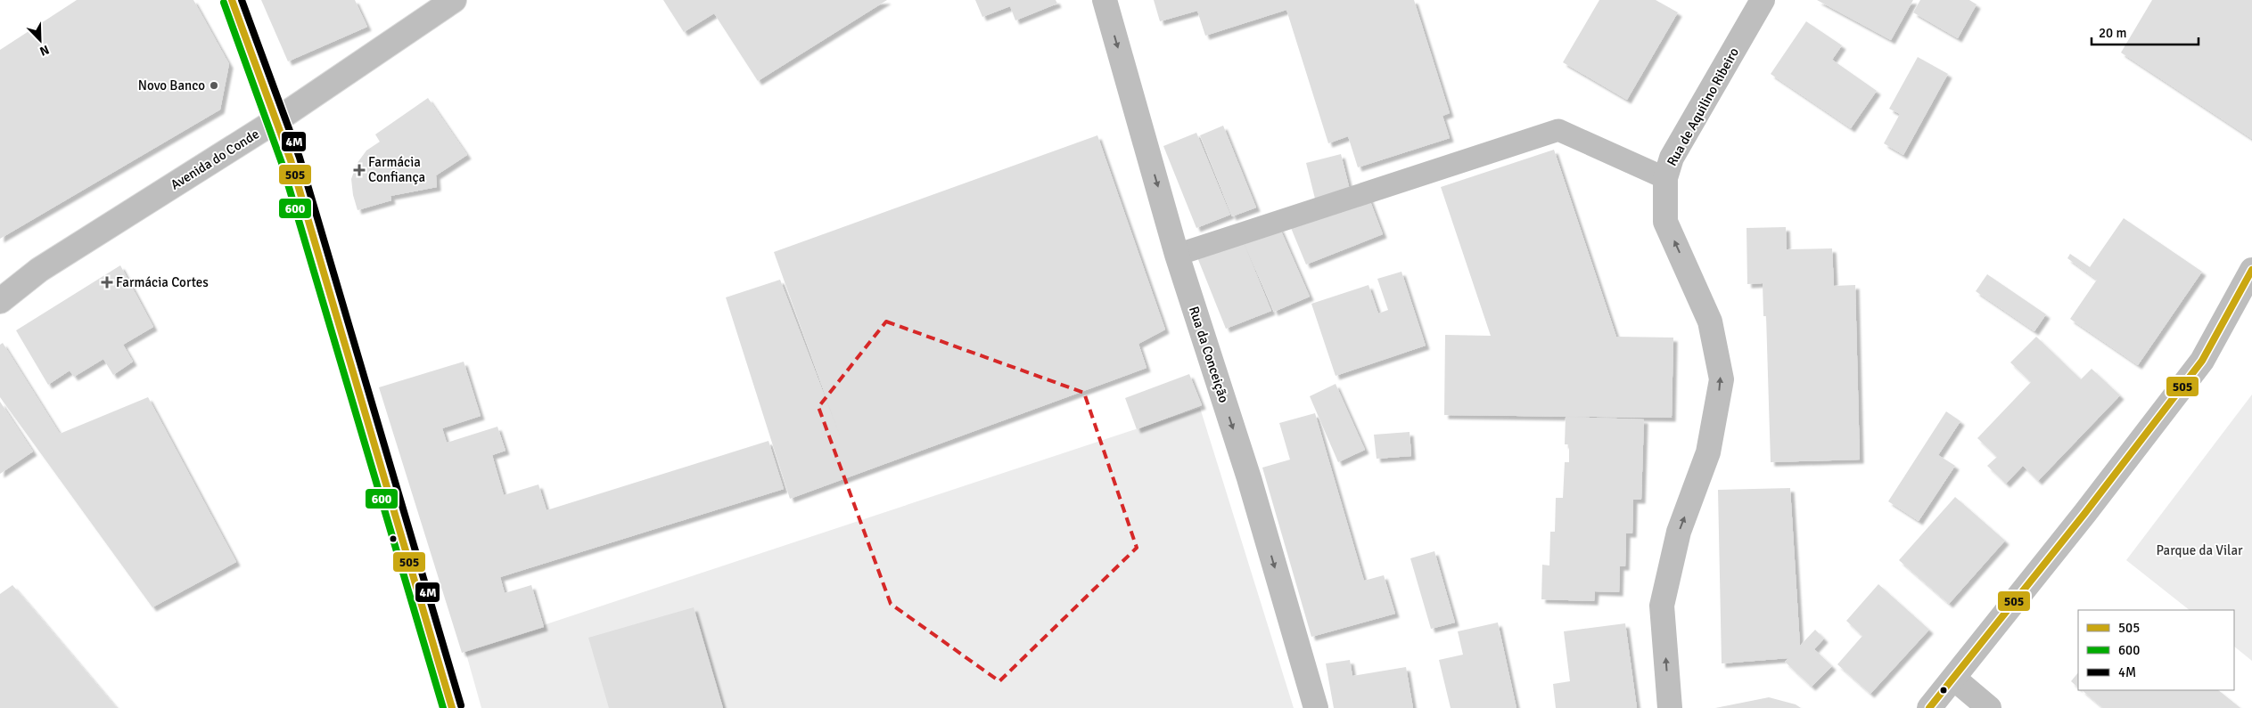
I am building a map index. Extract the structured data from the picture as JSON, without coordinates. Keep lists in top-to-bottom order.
{
  "streets": {
    "street": ["Rua de Aquilino Ribeiro", "Avenida do Conde", "Rua da Conceição"]
  },
  "one_way": ["Rua de Aquilino Ribeiro", "Rua da Conceição"],
  "parks": ["Parque da Vilar"],
  "places": {
    "other": ["Novo Banco"],
    "health": ["Farmácia Confiança", "Farmácia Cortes"]
  },
  "lines": ["transit line 505", "transit line 4M", "transit line 600"],
  "legend": ["505", "600", "4M"],
  "scale_bar": "20 m",
  "north": "bottom right"
}
